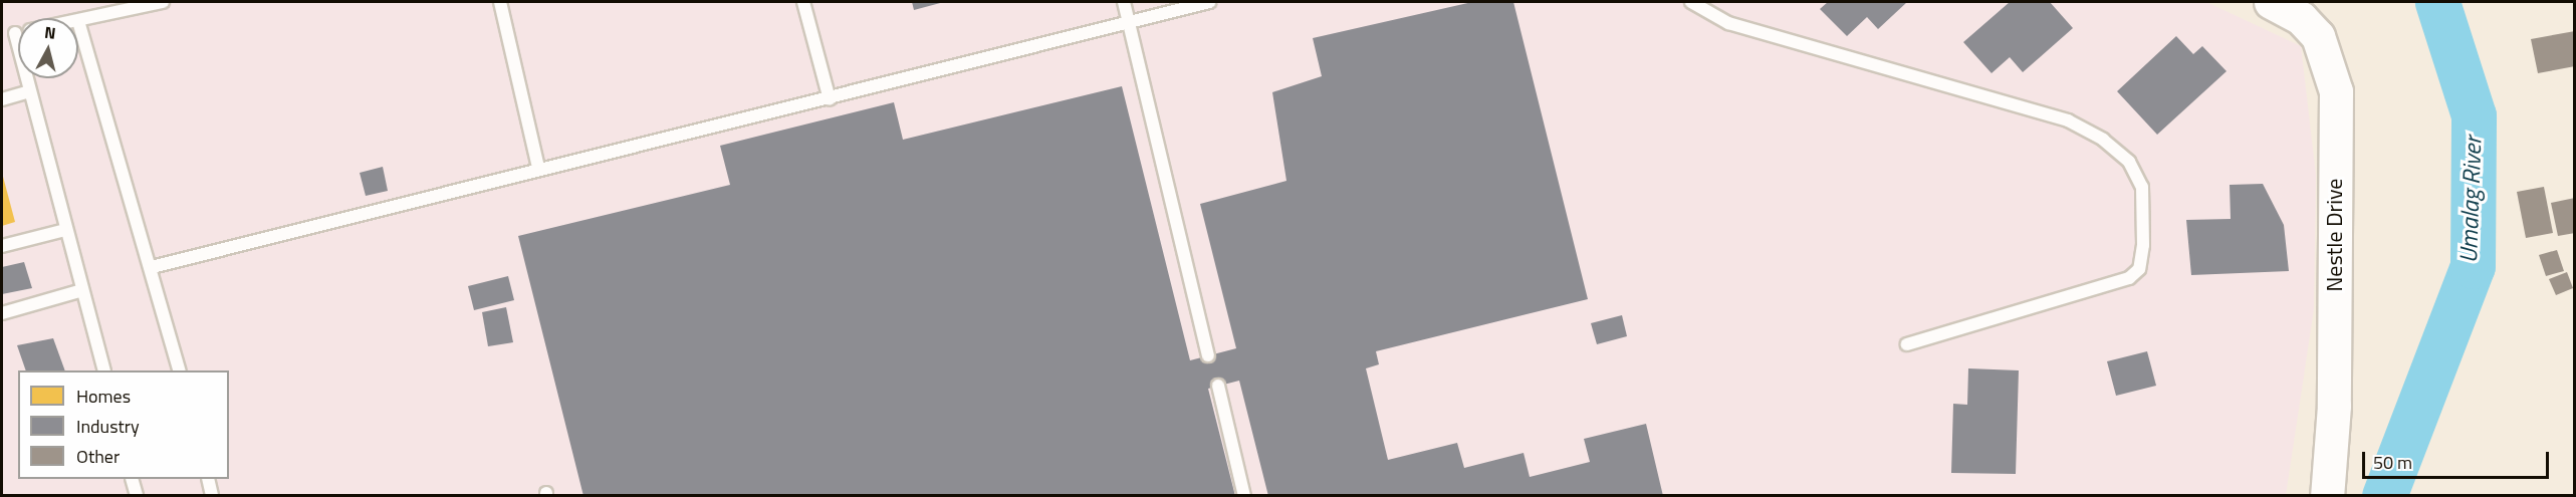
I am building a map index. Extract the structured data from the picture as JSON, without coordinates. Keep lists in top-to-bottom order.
{
  "streets": {
    "street": ["Nestle Drive"]
  },
  "water": ["Umalag River"],
  "legend": ["Homes", "Industry", "Other"],
  "scale_bar": "50 m",
  "north": "top"
}
